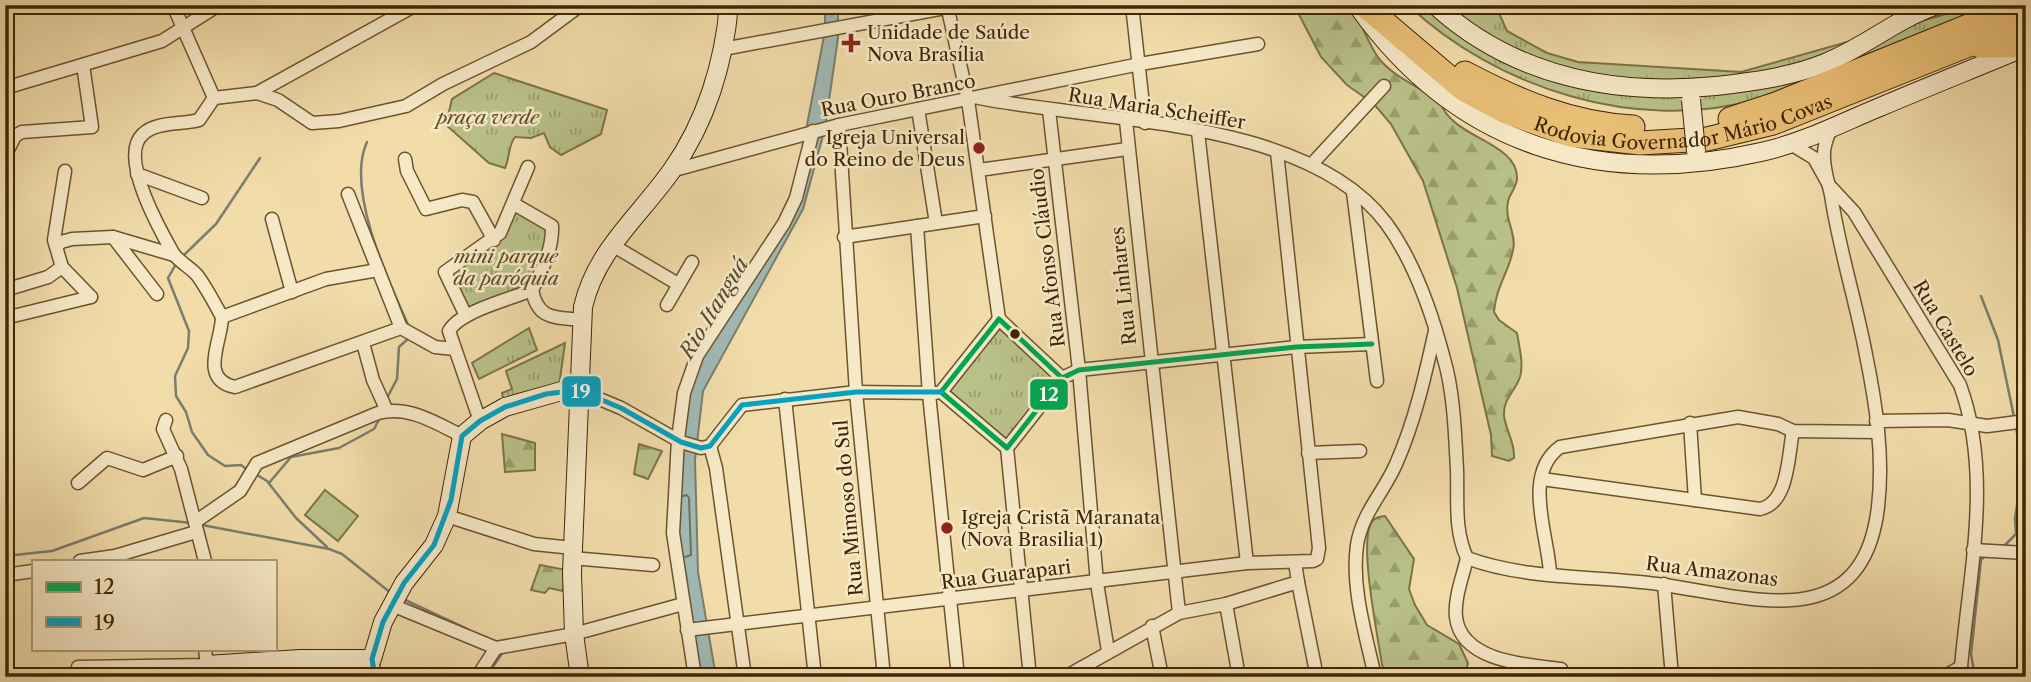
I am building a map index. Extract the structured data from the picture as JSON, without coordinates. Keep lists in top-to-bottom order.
{
  "streets": {
    "highway": ["Rodovia Governador Mário Covas"],
    "street": [
      "Rua Ouro Branco",
      "Rua Maria Scheiffer",
      "Rua Afonso Cláudio",
      "Rua Linhares",
      "Rua Castelo",
      "Rua Mimoso do Sul",
      "Rua Amazonas",
      "Rua Guarapari"
    ]
  },
  "crossings": [
    ["Rua Ouro Branco", "Rua Maria Scheiffer"],
    ["Rua Ouro Branco", "Rua Mimoso do Sul"],
    ["Rua Maria Scheiffer", "Rua Afonso Cláudio"],
    ["Rua Maria Scheiffer", "Rua Linhares"],
    ["Rua Maria Scheiffer", "Rua Amazonas"],
    ["Rua Afonso Cláudio", "Rua Guarapari"],
    ["Rua Linhares", "Rua Guarapari"],
    ["Rua Castelo", "Rua Amazonas"],
    ["Rua Mimoso do Sul", "Rua Guarapari"]
  ],
  "water": ["Rio Itanguá"],
  "parks": ["praça verde", "mini parque da paróquia"],
  "places": {
    "health": ["Unidade de Saúde Nova Brasília"],
    "other": ["Igreja Universal do Reino de Deus", "Igreja Cristã Maranata (Nova Brasilia 1)"]
  },
  "lines": ["transit line 12", "transit line 19"],
  "legend": ["12", "19"]
}
